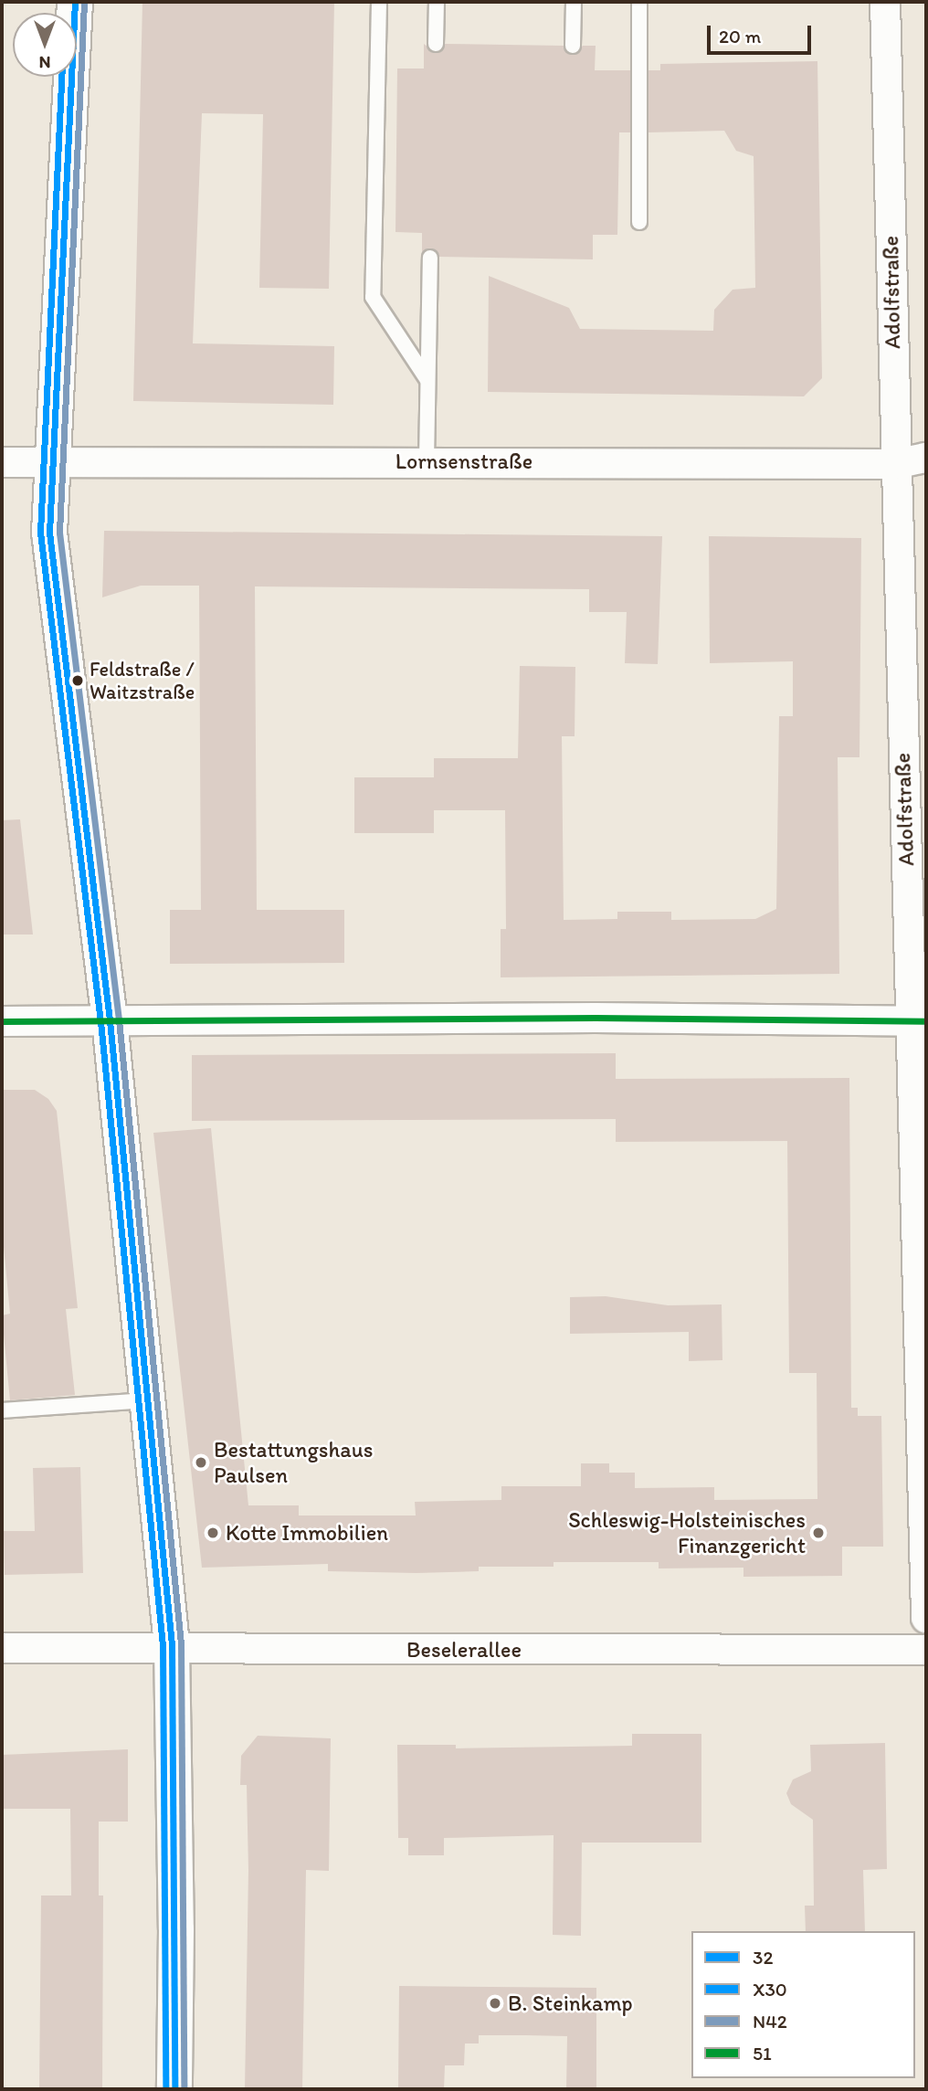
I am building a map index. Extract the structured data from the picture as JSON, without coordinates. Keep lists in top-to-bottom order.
{
  "streets": {
    "street": ["Adolfstraße", "Lornsenstraße", "Beselerallee"]
  },
  "crossings": [
    ["Adolfstraße", "Lornsenstraße"]
  ],
  "places": [
    "Feldstraße / Waitzstraße",
    "Bestattungshaus Paulsen",
    "Kotte Immobilien",
    "Schleswig-Holsteinisches Finanzgericht",
    "B. Steinkamp"
  ],
  "lines": [
    "transit line 32",
    "transit line N42",
    "transit line X30",
    "transit line 51"
  ],
  "legend": [
    "32",
    "X30",
    "N42",
    "51"
  ],
  "scale_bar": "20 m",
  "north": "bottom"
}
